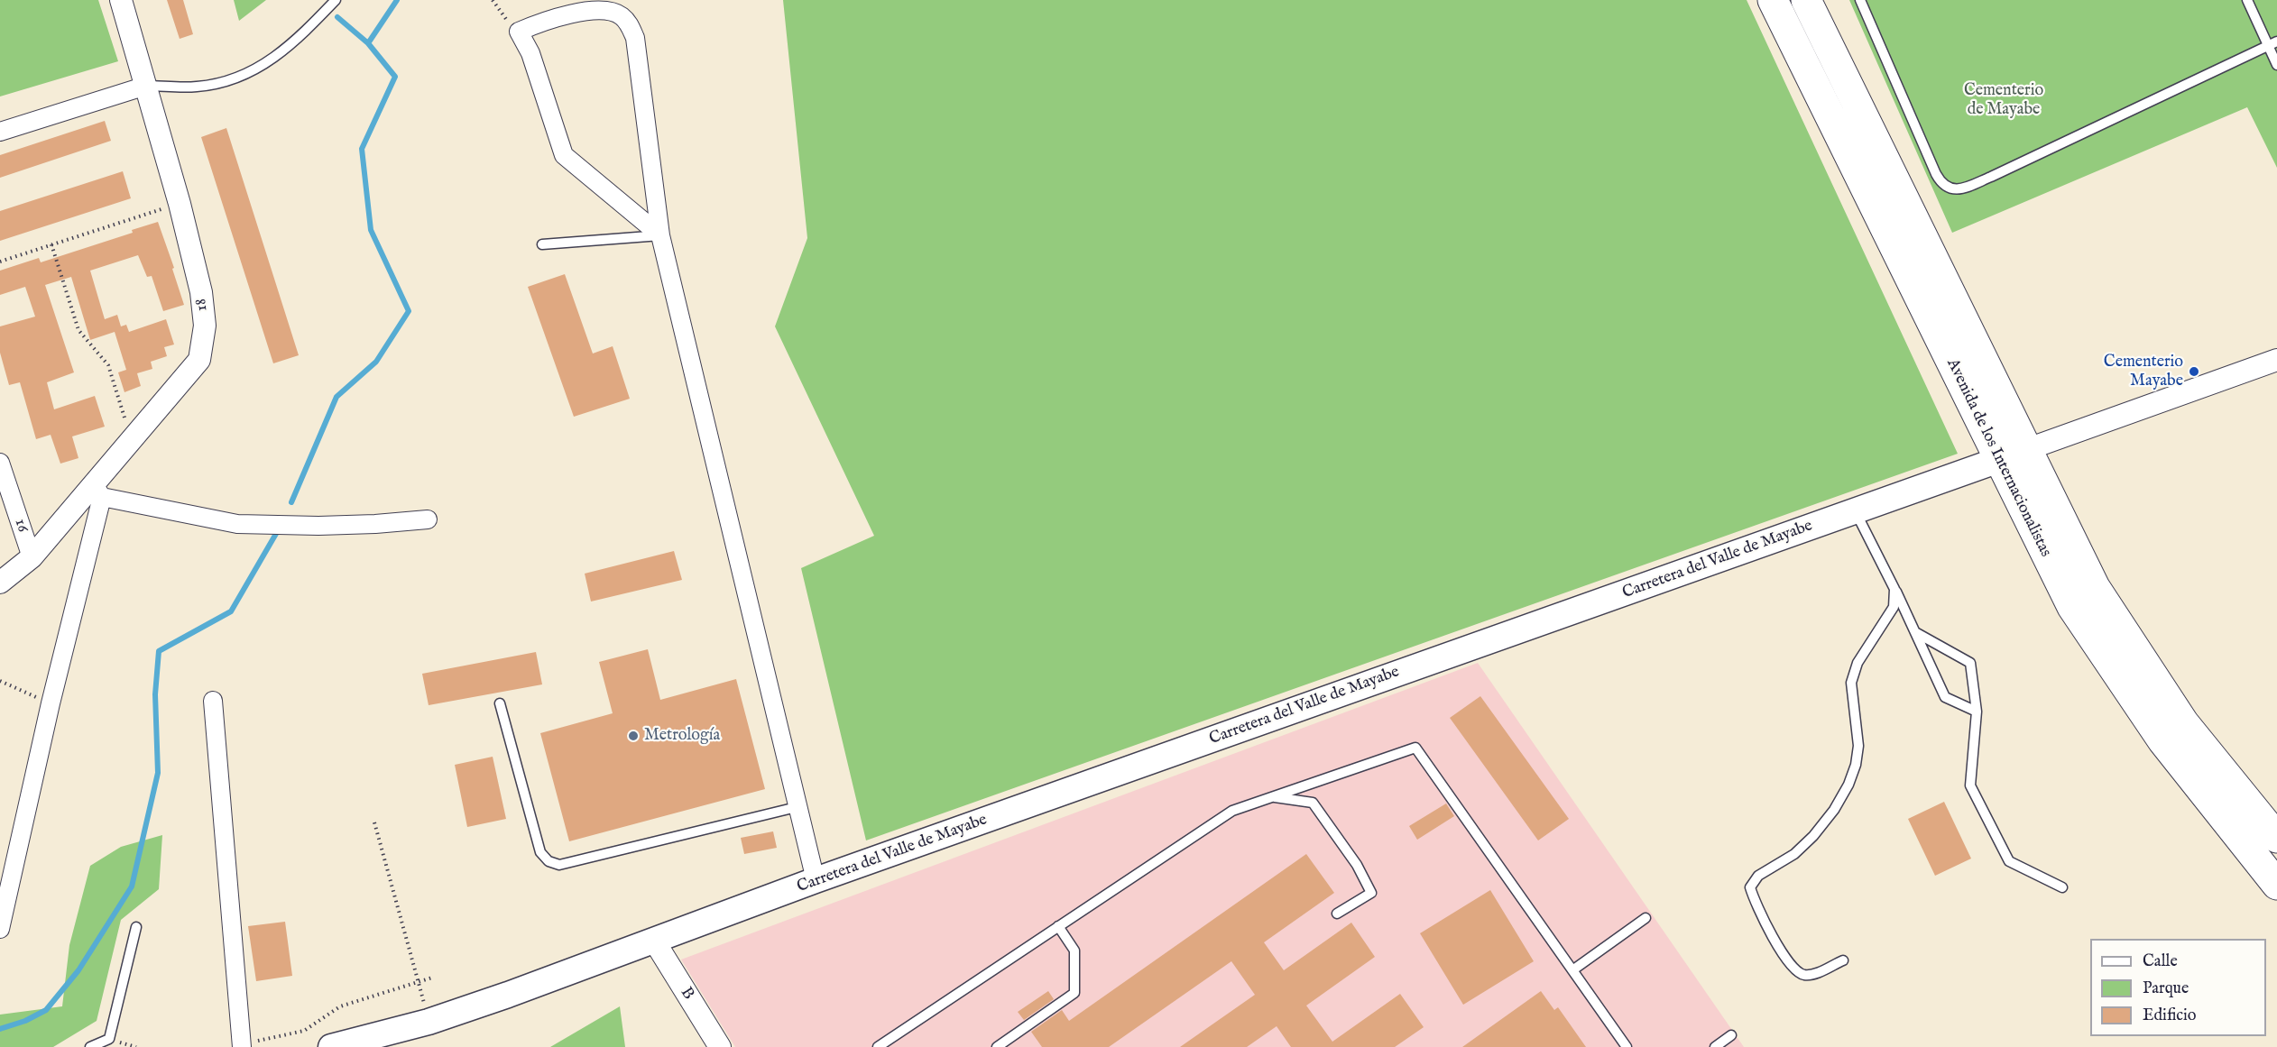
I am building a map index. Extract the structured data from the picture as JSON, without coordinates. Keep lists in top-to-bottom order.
{
  "streets": {
    "highway": ["Avenida de los Internacionalistas"],
    "main road": ["Carretera del Valle de Mayabe"],
    "street": ["18", "16", "B"]
  },
  "crossings": [
    ["18", "16"],
    ["Avenida de los Internacionalistas", "Carretera del Valle de Mayabe"],
    ["Carretera del Valle de Mayabe", "B"]
  ],
  "parks": ["Cementerio de Mayabe"],
  "places": ["Cementerio Mayabe", "Metrología"],
  "legend": ["Calle", "Parque", "Edificio"]
}
